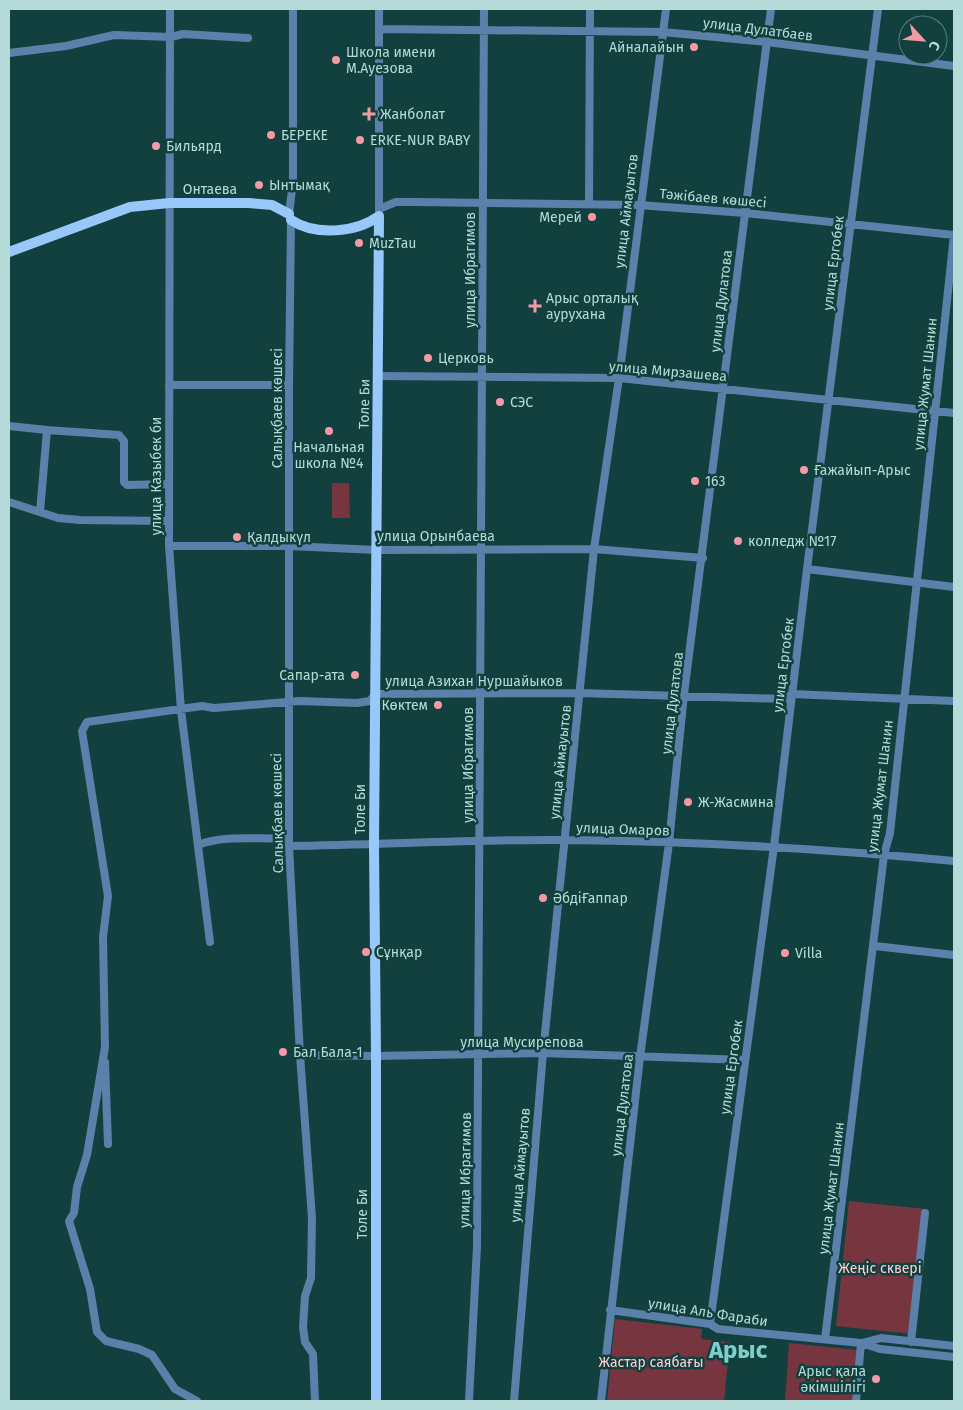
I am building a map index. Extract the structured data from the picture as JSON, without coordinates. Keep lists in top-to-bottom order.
{
  "streets": {
    "main road": ["Онтаева", "Толе Би"],
    "street": [
      "улица Дулатбаев",
      "Тәжібаев көшесі",
      "улица Аймауытов",
      "улица Ергобек",
      "улица Ибрагимов",
      "улица Дулатова",
      "улица Мирзашева",
      "улица Жумат Шанин",
      "Салықбаев көшесі",
      "улица Казыбек би",
      "улица Орынбаева",
      "улица Азихан Нуршайыков",
      "улица Омаров",
      "улица Мусирепова",
      "улица Аль Фараби"
    ]
  },
  "crossings": [
    ["улица Дулатбаев", "улица Аймауытов"],
    ["улица Дулатбаев", "улица Ергобек"],
    ["улица Дулатбаев", "улица Ибрагимов"],
    ["улица Дулатбаев", "улица Дулатова"],
    ["Онтаева", "Тәжібаев көшесі"],
    ["Онтаева", "Толе Би"],
    ["Онтаева", "Салықбаев көшесі"],
    ["Онтаева", "улица Казыбек би"],
    ["Тәжібаев көшесі", "улица Аймауытов"],
    ["Тәжібаев көшесі", "улица Ергобек"],
    ["Тәжібаев көшесі", "улица Ибрагимов"],
    ["Тәжібаев көшесі", "улица Дулатова"],
    ["Тәжібаев көшесі", "улица Жумат Шанин"],
    ["Тәжібаев көшесі", "Толе Би"],
    ["улица Аймауытов", "улица Мирзашева"],
    ["улица Аймауытов", "улица Орынбаева"],
    ["улица Аймауытов", "улица Азихан Нуршайыков"],
    ["улица Аймауытов", "улица Омаров"],
    ["улица Аймауытов", "улица Мусирепова"],
    ["улица Ергобек", "улица Мирзашева"],
    ["улица Ергобек", "улица Азихан Нуршайыков"],
    ["улица Ергобек", "улица Омаров"],
    ["улица Ергобек", "улица Мусирепова"],
    ["улица Ергобек", "улица Аль Фараби"],
    ["улица Ибрагимов", "улица Мирзашева"],
    ["улица Ибрагимов", "улица Орынбаева"],
    ["улица Ибрагимов", "улица Азихан Нуршайыков"],
    ["улица Ибрагимов", "улица Омаров"],
    ["улица Ибрагимов", "улица Мусирепова"],
    ["улица Дулатова", "улица Мирзашева"],
    ["улица Дулатова", "улица Орынбаева"],
    ["улица Дулатова", "улица Азихан Нуршайыков"],
    ["улица Дулатова", "улица Омаров"],
    ["улица Дулатова", "улица Мусирепова"],
    ["улица Дулатова", "улица Аль Фараби"],
    ["улица Мирзашева", "улица Жумат Шанин"],
    ["улица Мирзашева", "Толе Би"],
    ["улица Жумат Шанин", "улица Азихан Нуршайыков"],
    ["улица Жумат Шанин", "улица Омаров"],
    ["улица Жумат Шанин", "улица Аль Фараби"],
    ["Толе Би", "улица Орынбаева"],
    ["Толе Би", "улица Азихан Нуршайыков"],
    ["Толе Би", "улица Омаров"],
    ["Толе Би", "улица Мусирепова"],
    ["Салықбаев көшесі", "улица Орынбаева"],
    ["Салықбаев көшесі", "улица Азихан Нуршайыков"],
    ["Салықбаев көшесі", "улица Омаров"],
    ["Салықбаев көшесі", "улица Мусирепова"],
    ["улица Казыбек би", "улица Орынбаева"],
    ["улица Казыбек би", "улица Азихан Нуршайыков"],
    ["улица Казыбек би", "улица Омаров"]
  ],
  "districts": ["Арыс"],
  "parks": ["Жеңіс сквері", "Жастар саябағы"],
  "places": {
    "other": [
      "Айналайын",
      "Школа имени М.Ауезова",
      "БЕРЕКЕ",
      "ERKE-NUR BABY",
      "Бильярд",
      "Ынтымақ",
      "Мерей",
      "MuzTau",
      "Церковь",
      "СЭС",
      "Начальная школа №4",
      "Ғажайып-Арыс",
      "163",
      "Қалдыкүл",
      "колледж №17",
      "Сапар-ата",
      "Көктем",
      "Ж-Жасмина",
      "ӘбдіҒаппар",
      "Cұнқар",
      "Villa",
      "Бал Бала-1",
      "Арыс қала әкімшілігі"
    ],
    "health": ["Жанболат", "Арыс орталық аурухана"]
  },
  "north": "bottom right"
}
